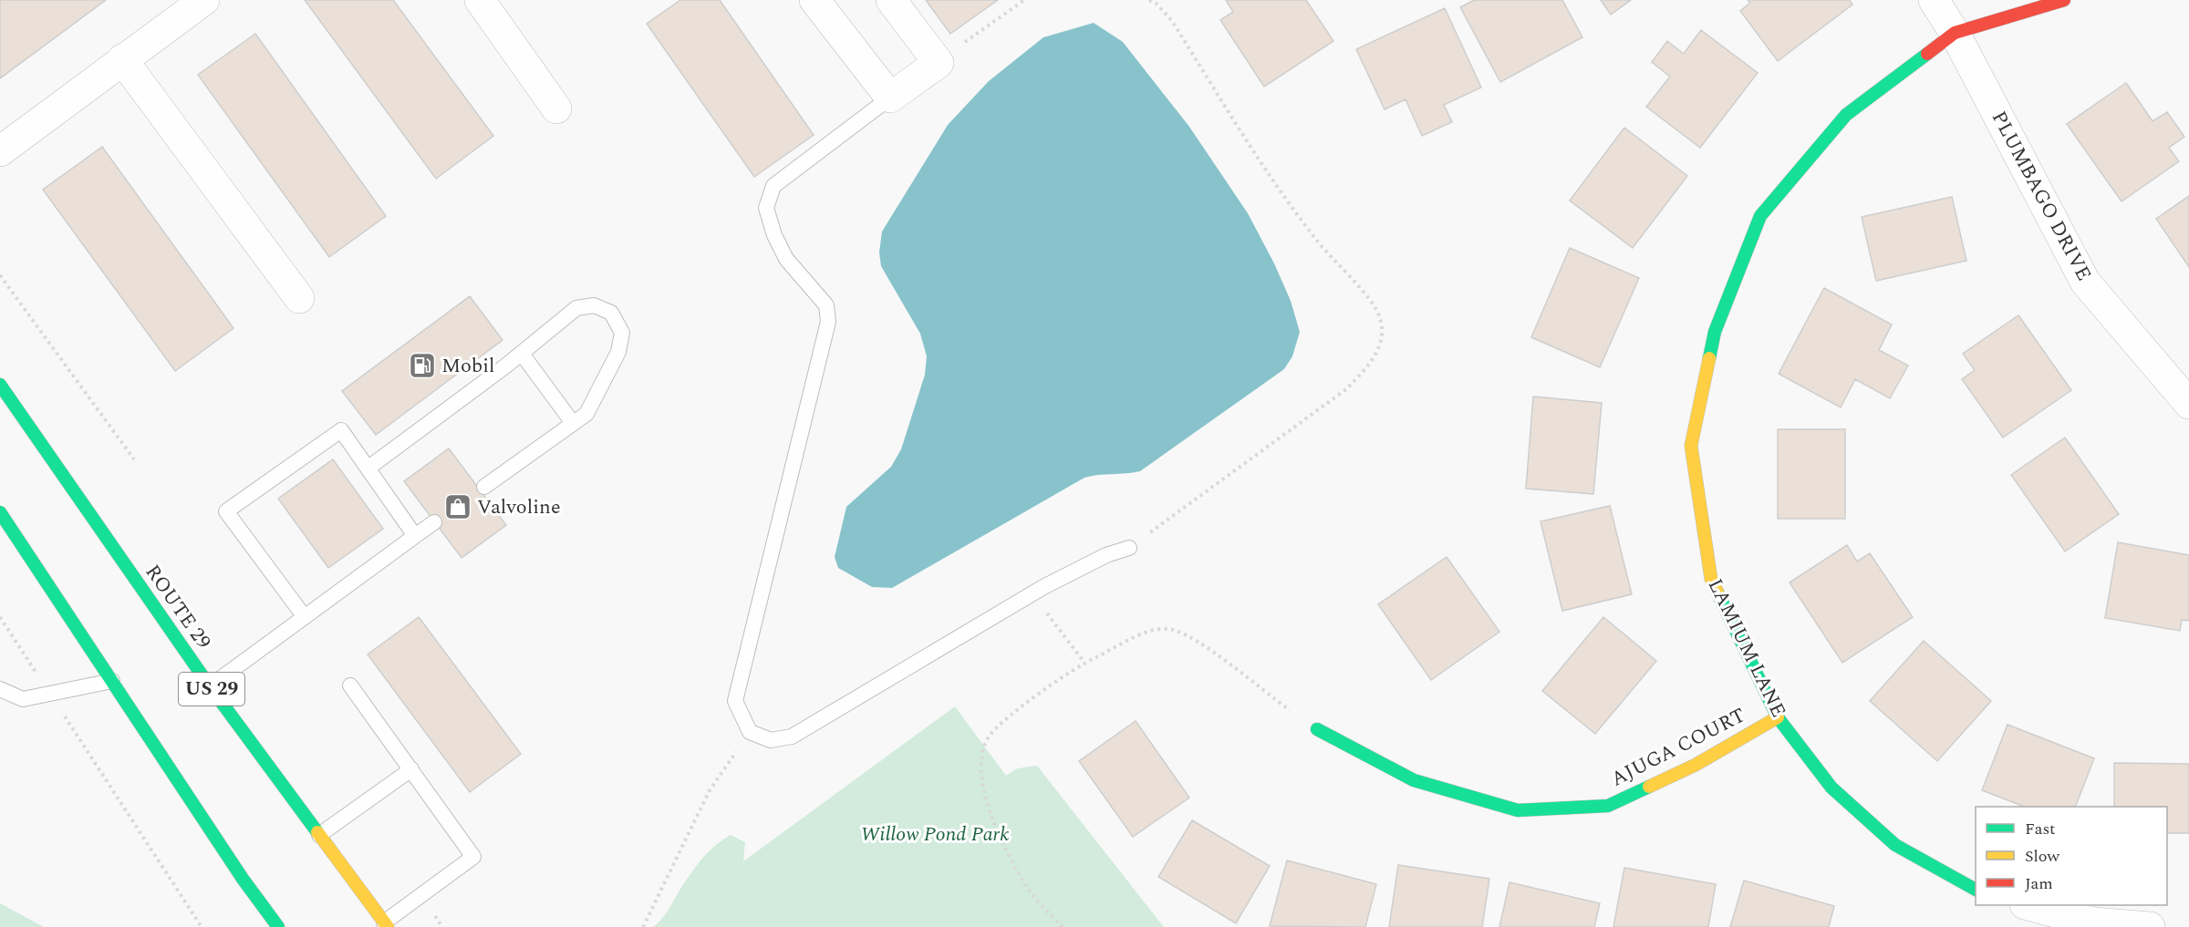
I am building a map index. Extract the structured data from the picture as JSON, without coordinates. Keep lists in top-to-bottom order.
{
  "streets": {
    "street": [
      "PLUMBAGO DRIVE",
      "ROUTE 29",
      "LAMIUM LANE",
      "US 29",
      "AJUGA COURT"
    ]
  },
  "crossings": [
    ["PLUMBAGO DRIVE", "LAMIUM LANE"],
    ["LAMIUM LANE", "AJUGA COURT"]
  ],
  "parks": ["Willow Pond Park"],
  "places": {
    "fuel station": ["Mobil"],
    "shop": ["Valvoline"]
  },
  "legend": ["Fast", "Slow", "Jam"]
}
